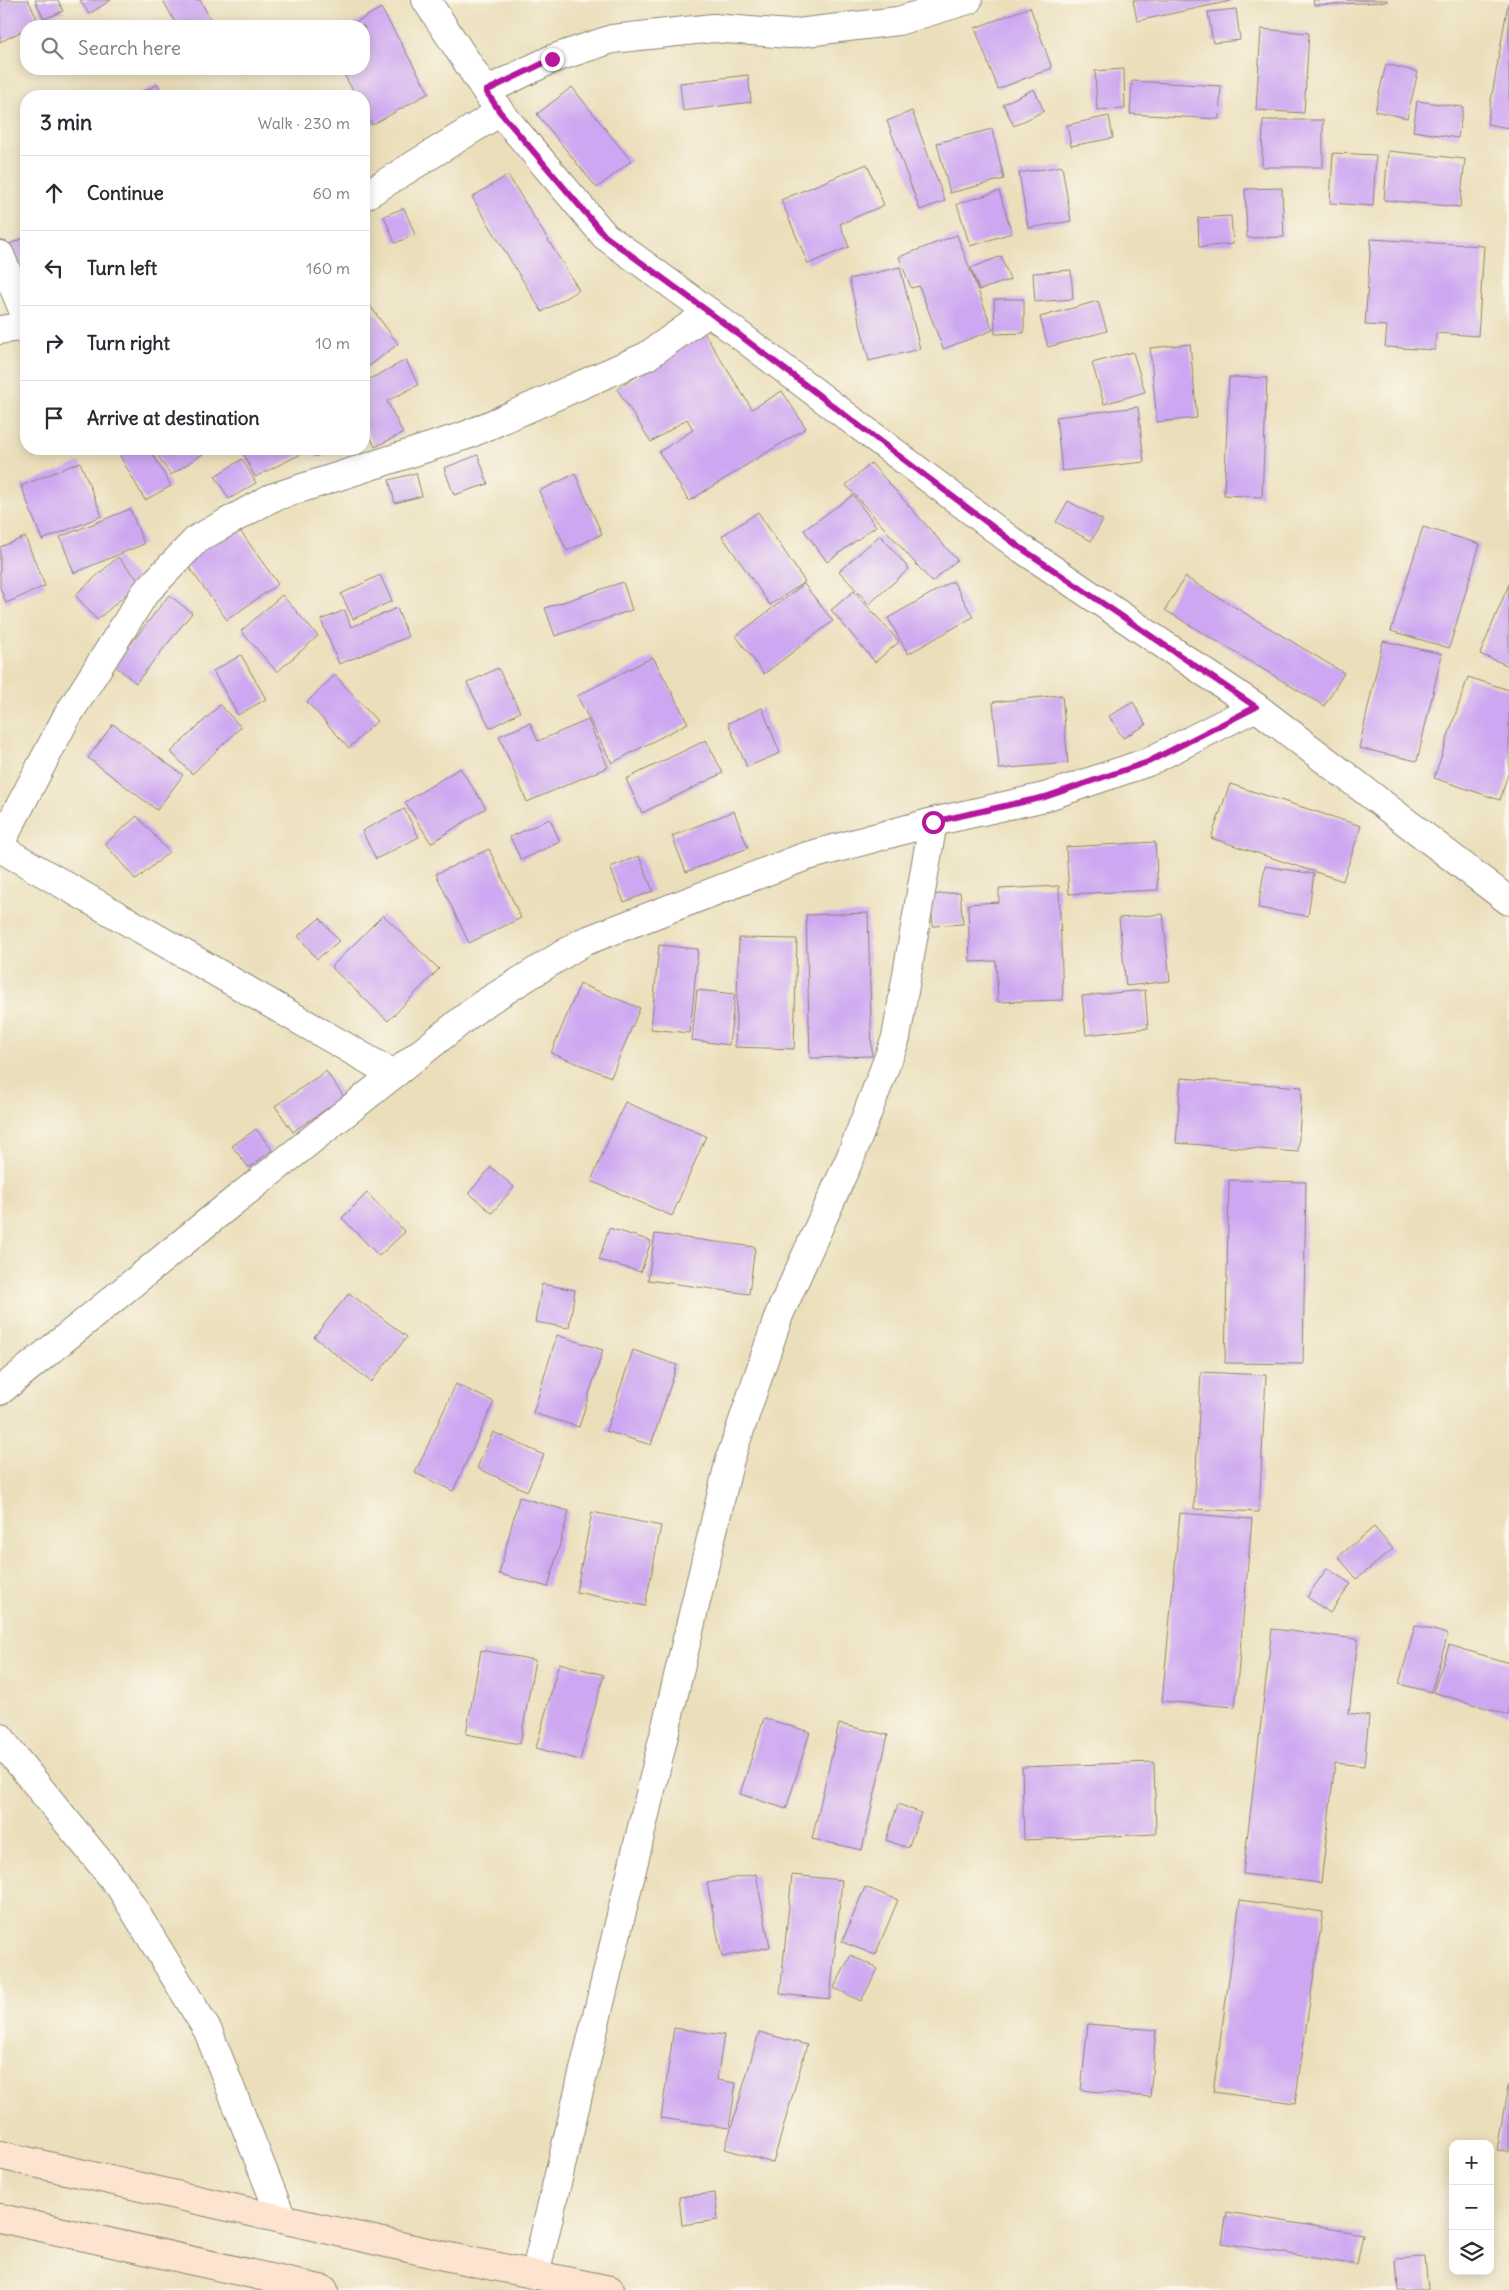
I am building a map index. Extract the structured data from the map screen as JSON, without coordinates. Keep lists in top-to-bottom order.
{
  "page": {
    "search": "Search here",
    "heading": ["3 min", "Walk · 230 m"],
    "list": [
      ["Continue", "60 m"],
      ["Turn left", "160 m"],
      ["Turn right", "10 m"],
      "Arrive at destination"
    ],
    "map_buttons": ["+", "−"]
  }
}
